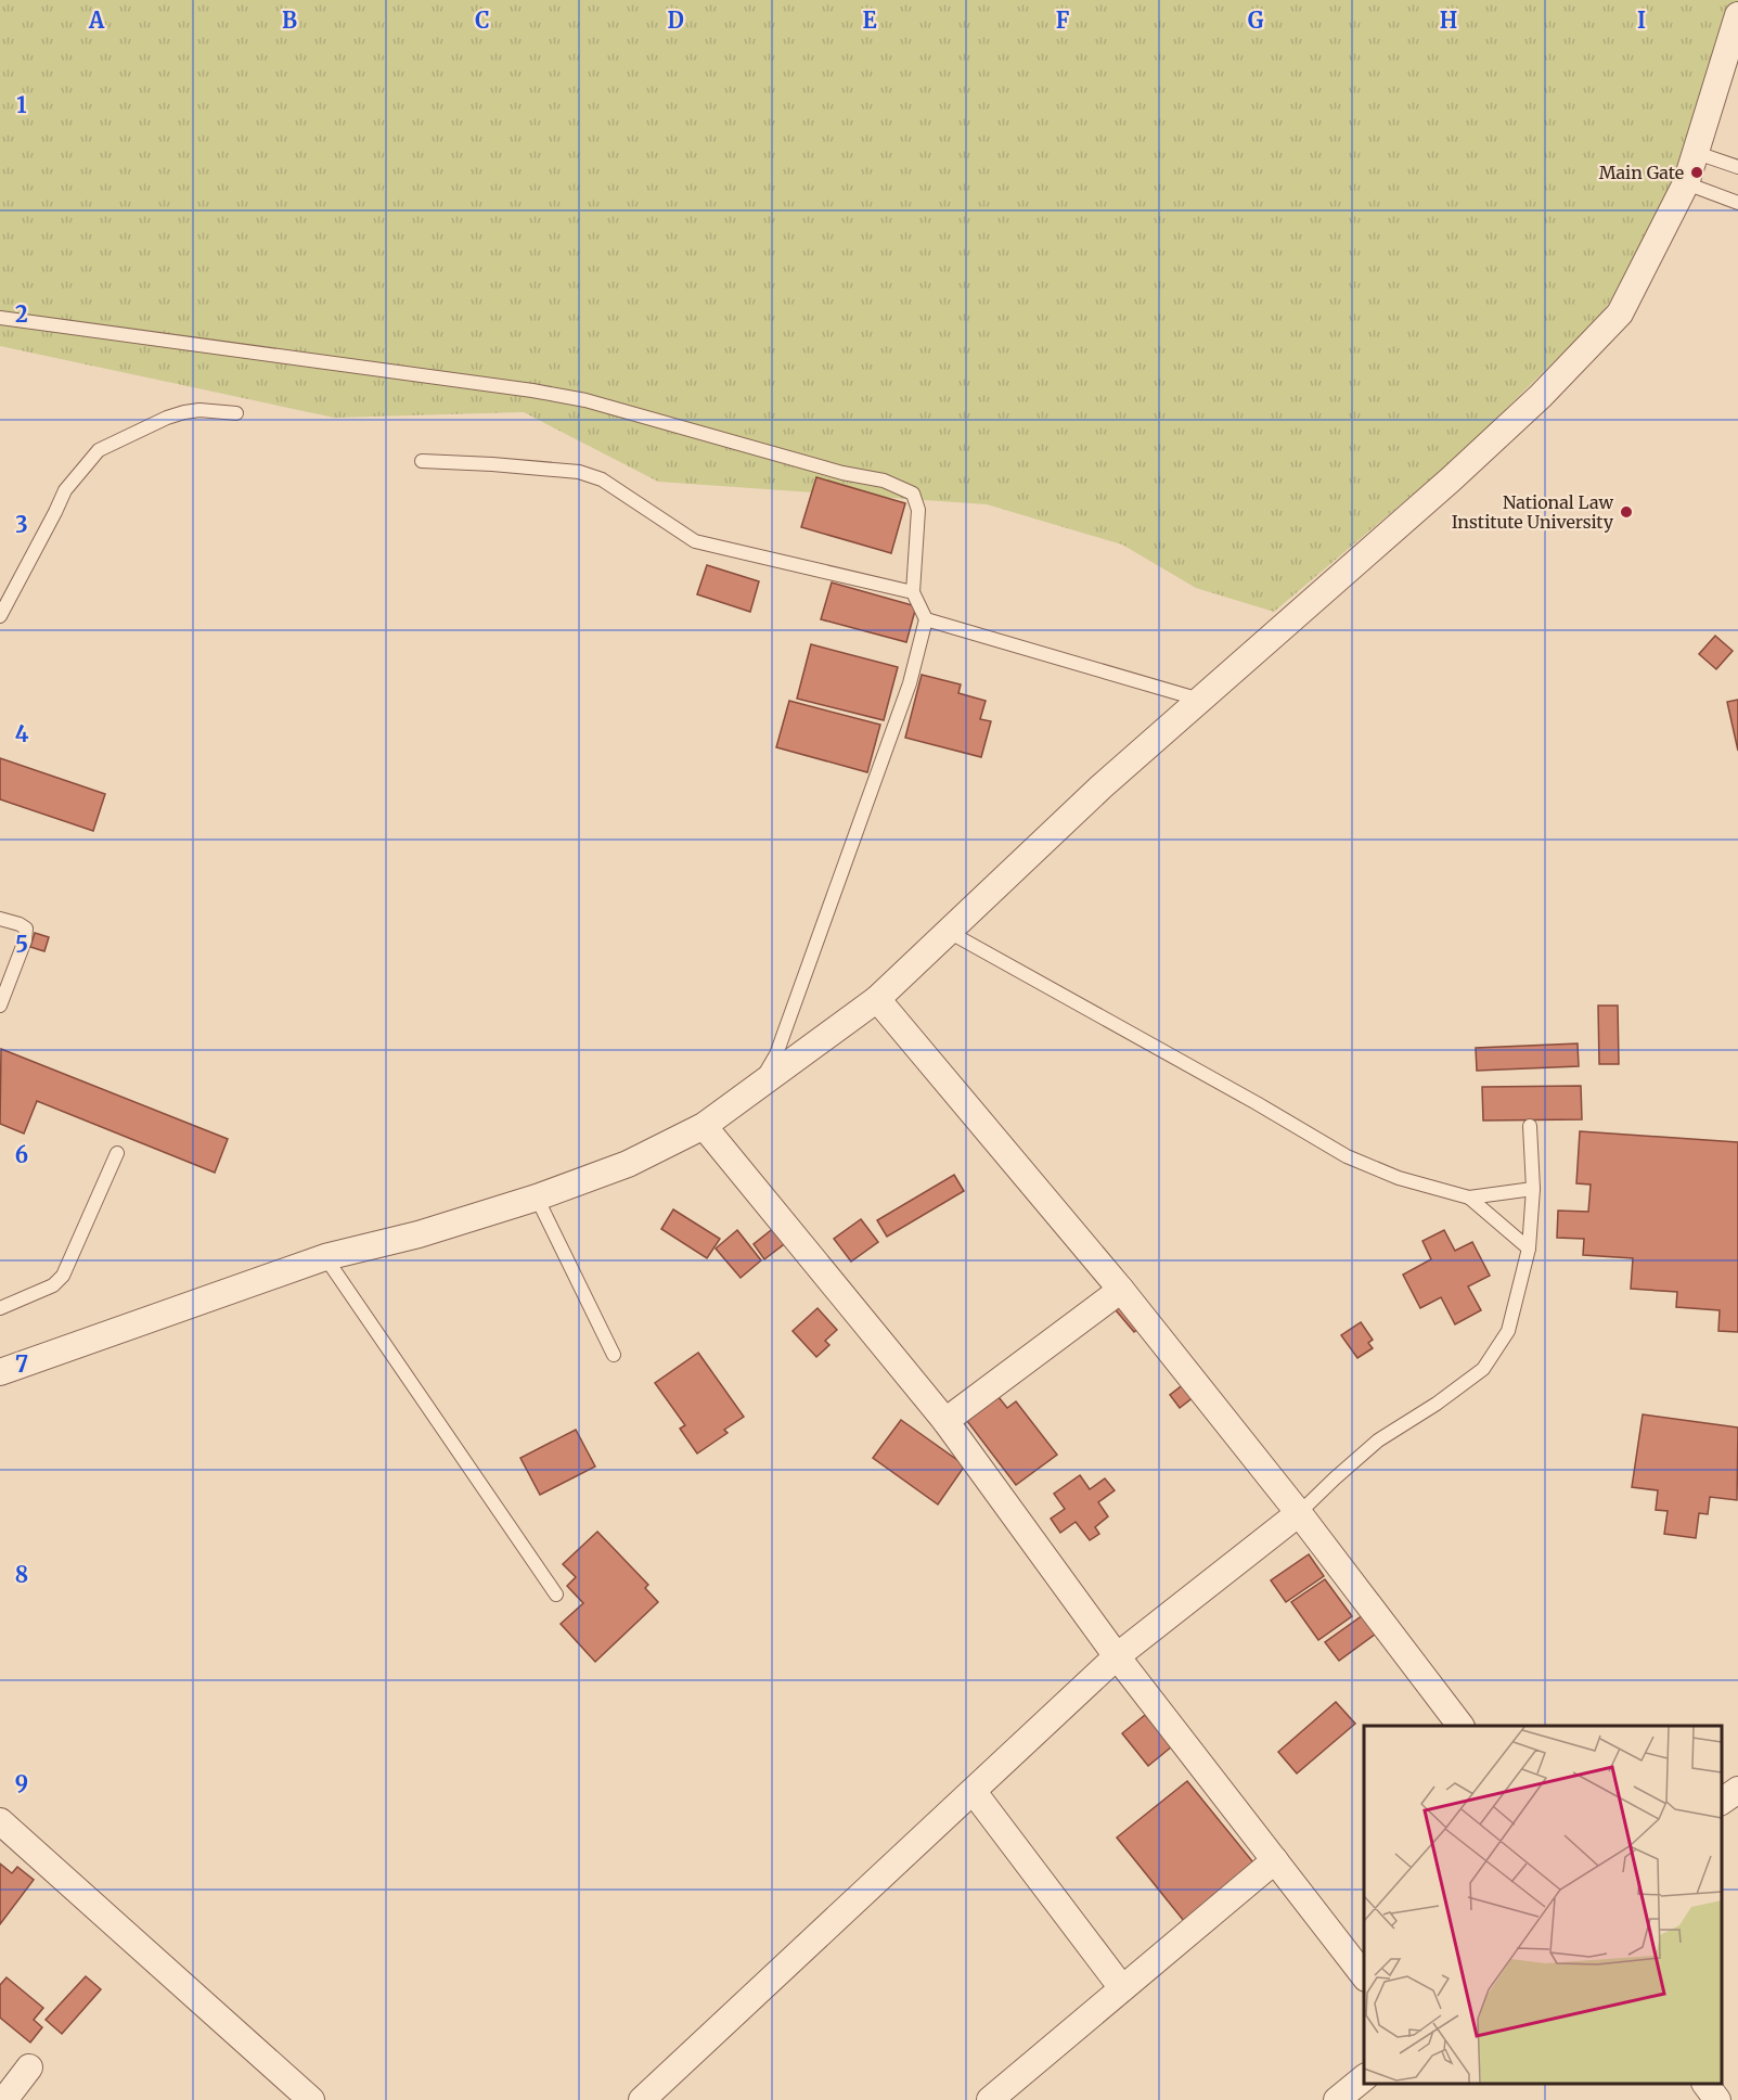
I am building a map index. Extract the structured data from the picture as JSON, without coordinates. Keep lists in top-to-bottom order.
{
  "places": ["Main Gate", "National Law Institute University"],
  "grid": {
    "columns": [
      "A",
      "B",
      "C",
      "D",
      "E",
      "F",
      "G",
      "H",
      "I"
    ],
    "rows": [
      "1",
      "2",
      "3",
      "4",
      "5",
      "6",
      "7",
      "8",
      "9"
    ]
  }
}
